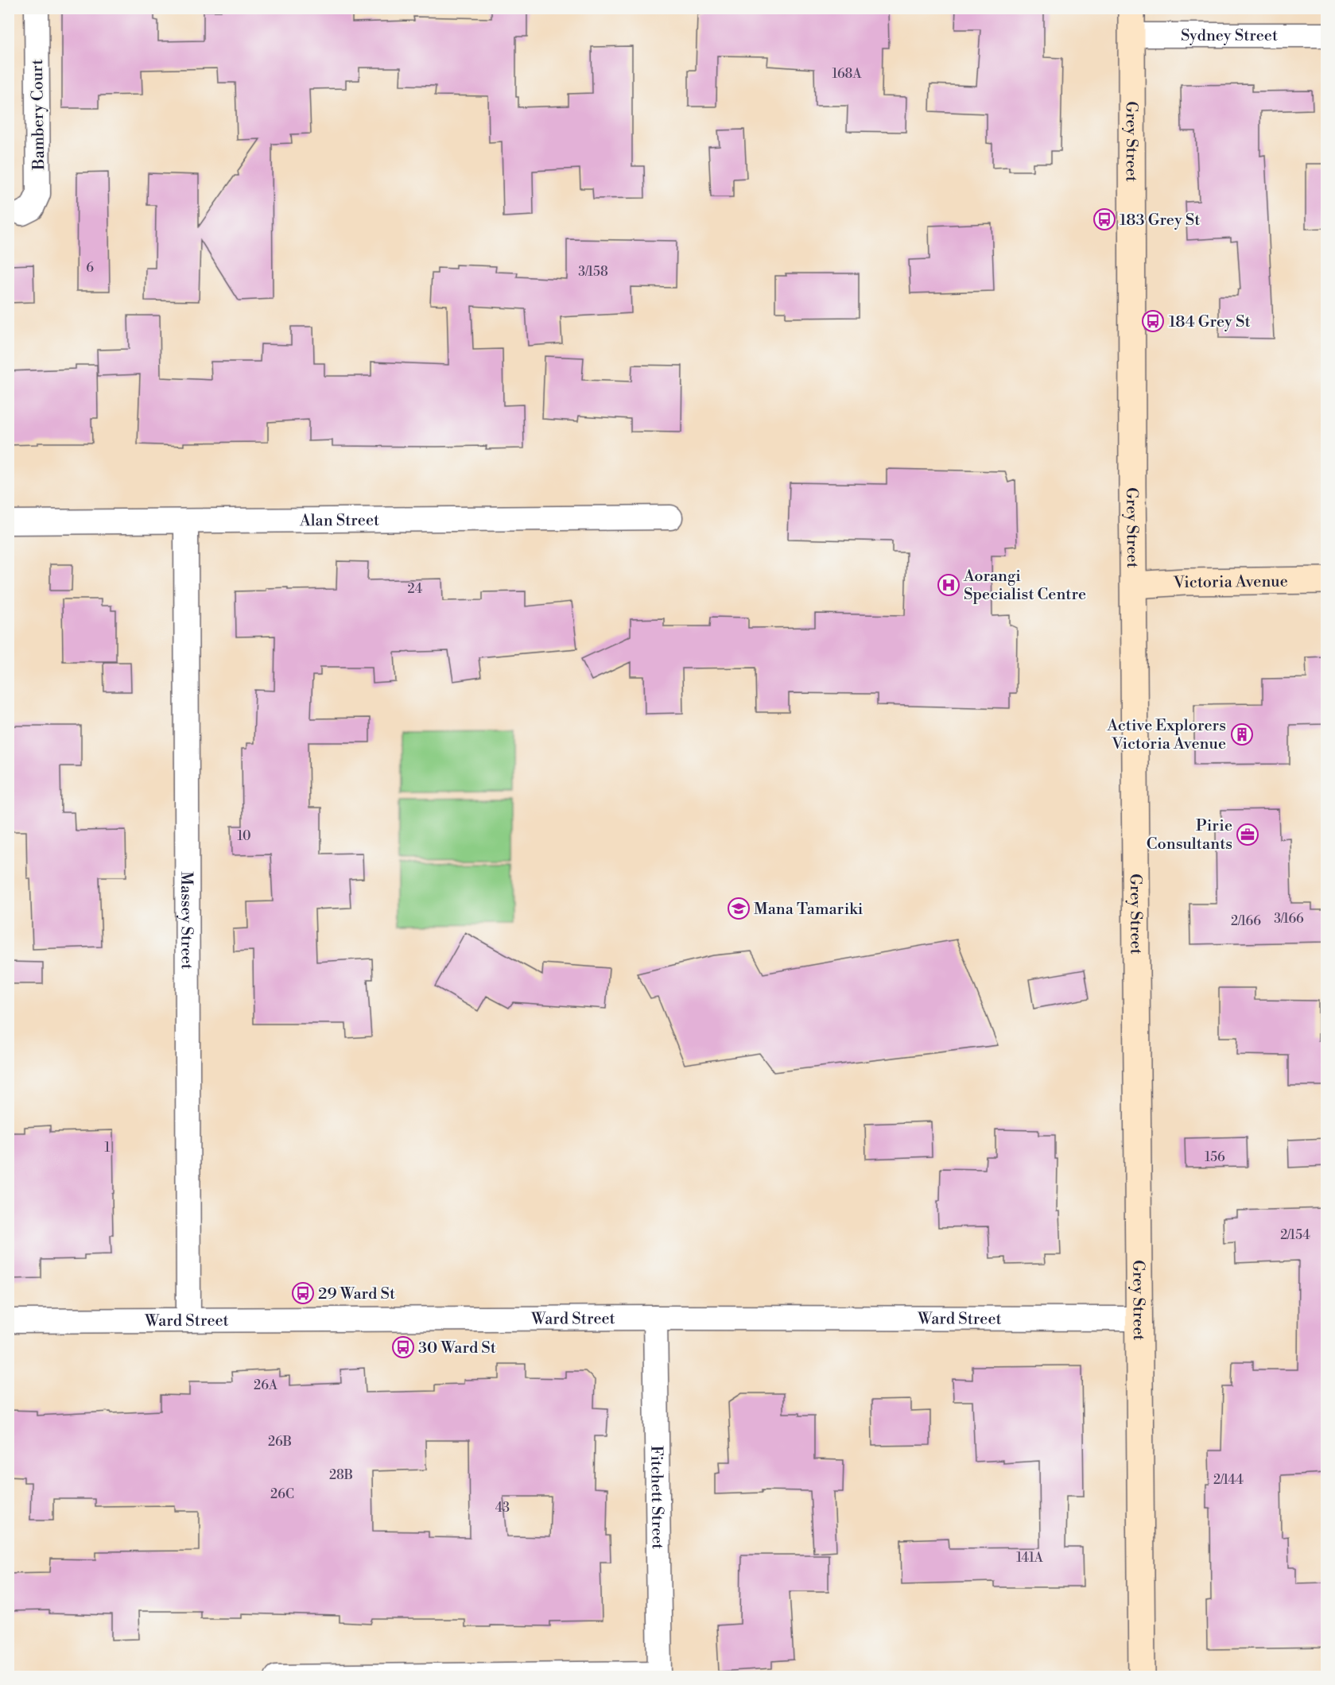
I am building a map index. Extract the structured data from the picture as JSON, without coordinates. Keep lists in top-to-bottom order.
{
  "streets": {
    "street": [
      "Sydney Street",
      "Bambery Court",
      "Grey Street",
      "Alan Street",
      "Victoria Avenue",
      "Massey Street",
      "Ward Street",
      "Fitchett Street"
    ]
  },
  "crossings": [
    ["Sydney Street", "Grey Street"],
    ["Grey Street", "Victoria Avenue"],
    ["Grey Street", "Ward Street"],
    ["Alan Street", "Massey Street"],
    ["Massey Street", "Ward Street"],
    ["Ward Street", "Fitchett Street"]
  ],
  "places": {
    "bus stop": [
      "183 Grey St",
      "184 Grey St",
      "29 Ward St",
      "30 Ward St"
    ],
    "hospital": ["Aorangi Specialist Centre"],
    "building": ["Active Explorers Victoria Avenue"],
    "office": ["Pirie Consultants"],
    "school or university": ["Mana Tamariki"]
  },
  "house_numbers": [
    "168A",
    "6",
    "3/158",
    "24",
    "10",
    "3/166",
    "2/166",
    "1",
    "156",
    "2/154",
    "26A",
    "26B",
    "28B",
    "2/144",
    "26C",
    "43",
    "141A"
  ]
}
